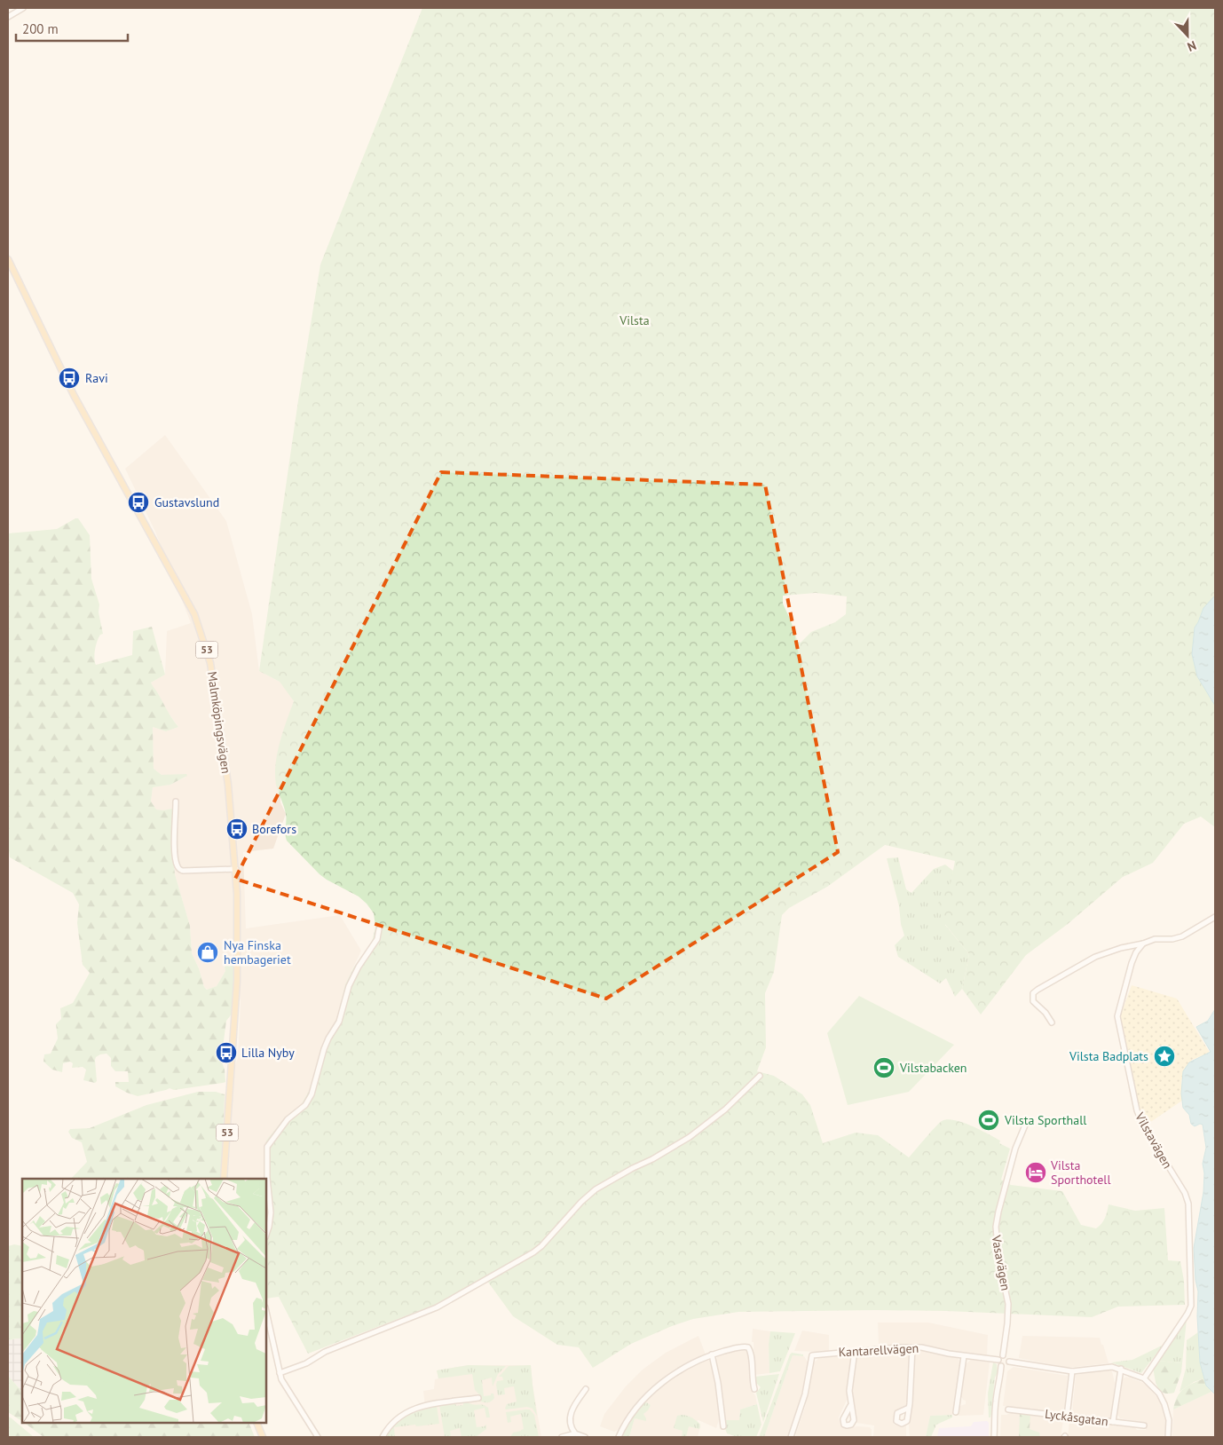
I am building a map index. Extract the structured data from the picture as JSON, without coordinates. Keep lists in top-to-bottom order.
{
  "streets": {
    "main road": ["53", "Malmköpingsvägen"],
    "street": [
      "Vilstavägen",
      "Vasavägen",
      "Kantarellvägen",
      "Lyckåsgatan"
    ]
  },
  "crossings": [
    ["Vasavägen", "Kantarellvägen"]
  ],
  "parks": ["Vilsta"],
  "places": {
    "bus stop": [
      "Ravi",
      "Gustavslund",
      "Borefors",
      "Lilla Nyby"
    ],
    "shop": ["Nya Finska hembageriet"],
    "place": ["Vilsta Badplats"],
    "sports": ["Vilstabacken", "Vilsta Sporthall"],
    "hotel": ["Vilsta Sporthotell"]
  },
  "scale_bar": "200 m",
  "north": "bottom"
}
